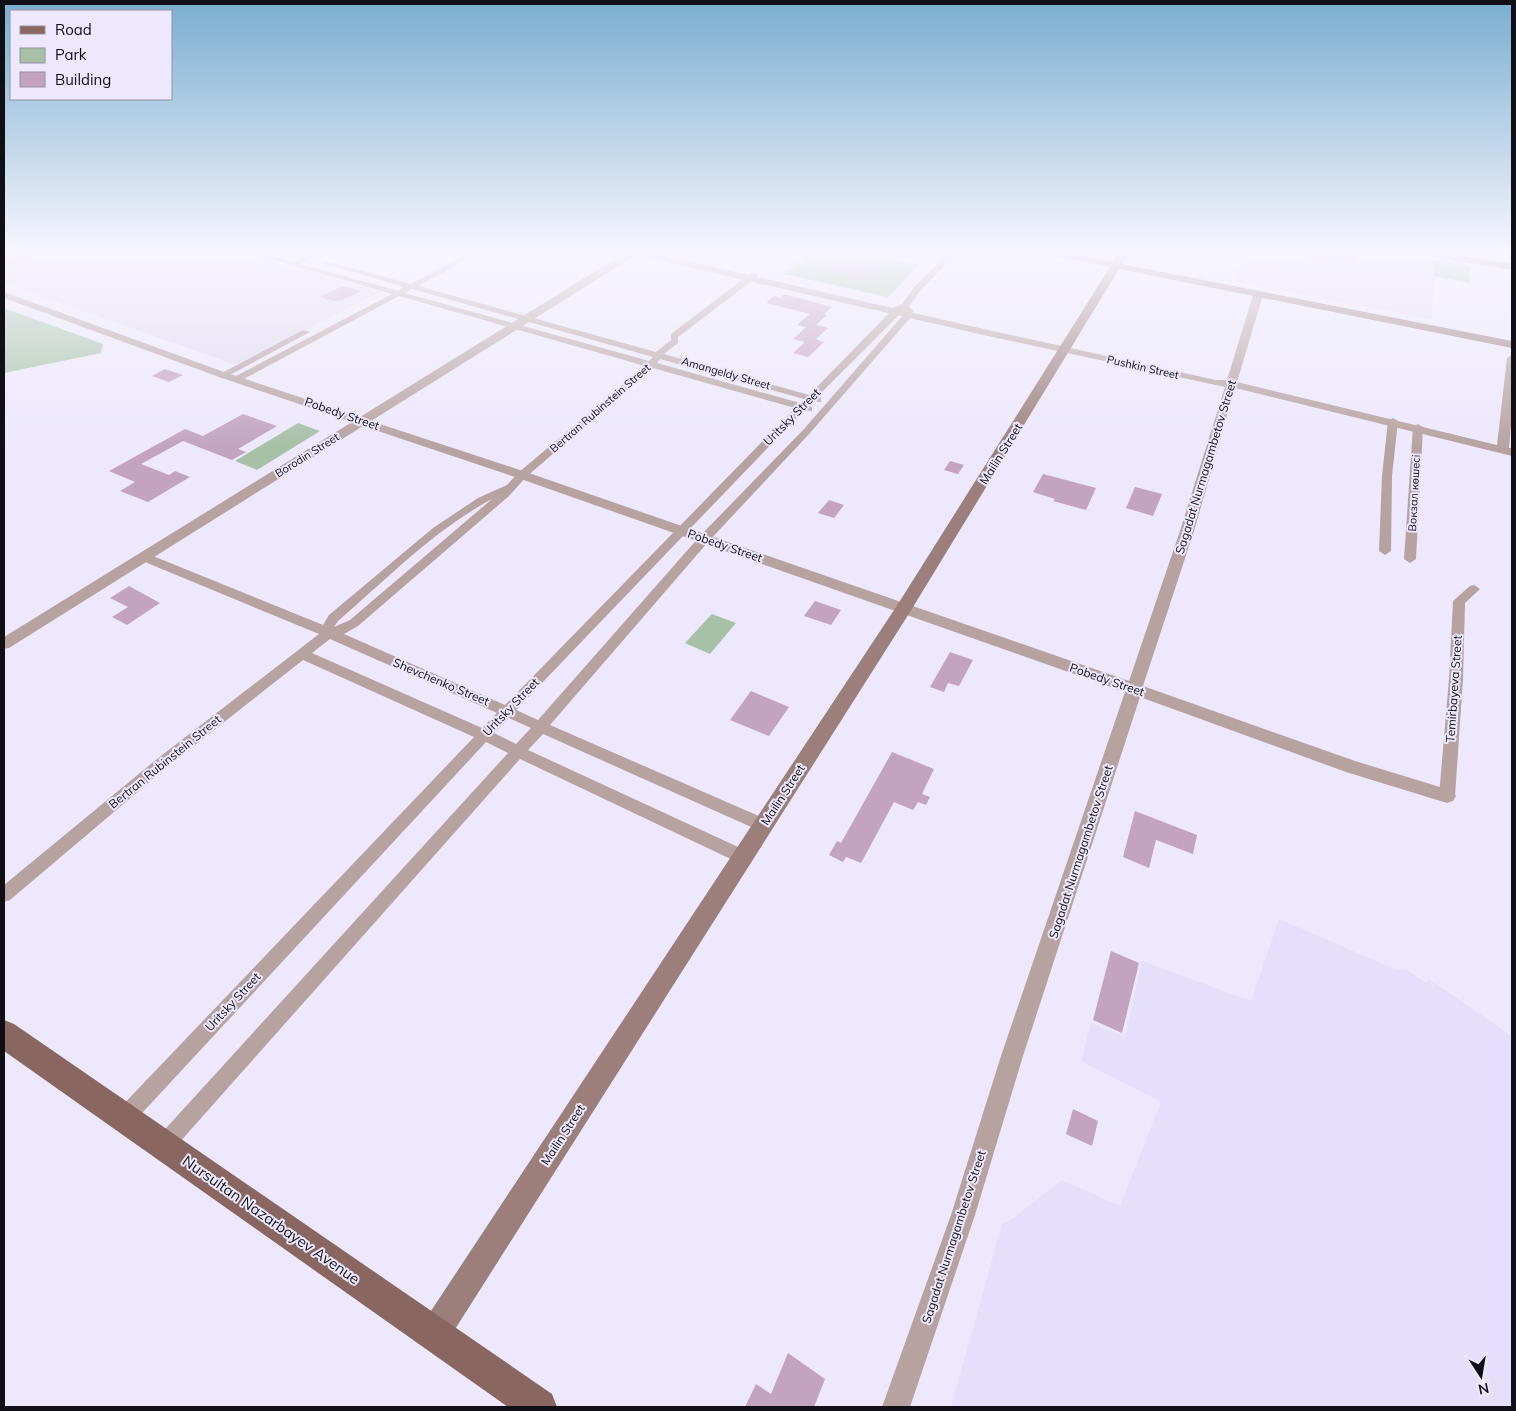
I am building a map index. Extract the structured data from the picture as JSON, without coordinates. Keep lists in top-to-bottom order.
{
  "streets": {
    "main road": ["Mailin Street", "Nursultan Nazarbayev Avenue"],
    "street": [
      "Pushkin Street",
      "Amangeldy Street",
      "Bertran Rubinstein Street",
      "Pobedy Street",
      "Uritsky Street",
      "Borodin Street",
      "Sagadat Nurmagambetov Street",
      "Вокзал көшесі",
      "Shevchenko Street",
      "Temirbayeva Street"
    ]
  },
  "crossings": [
    ["Pushkin Street", "Mailin Street"],
    ["Pushkin Street", "Sagadat Nurmagambetov Street"],
    ["Pushkin Street", "Вокзал көшесі"],
    ["Amangeldy Street", "Bertran Rubinstein Street"],
    ["Amangeldy Street", "Uritsky Street"],
    ["Amangeldy Street", "Borodin Street"],
    ["Bertran Rubinstein Street", "Pobedy Street"],
    ["Bertran Rubinstein Street", "Shevchenko Street"],
    ["Pobedy Street", "Uritsky Street"],
    ["Pobedy Street", "Mailin Street"],
    ["Pobedy Street", "Borodin Street"],
    ["Pobedy Street", "Sagadat Nurmagambetov Street"],
    ["Pobedy Street", "Temirbayeva Street"],
    ["Uritsky Street", "Shevchenko Street"],
    ["Uritsky Street", "Nursultan Nazarbayev Avenue"],
    ["Mailin Street", "Shevchenko Street"],
    ["Mailin Street", "Nursultan Nazarbayev Avenue"],
    ["Borodin Street", "Shevchenko Street"]
  ],
  "legend": ["Road", "Park", "Building"],
  "north": "bottom"
}
